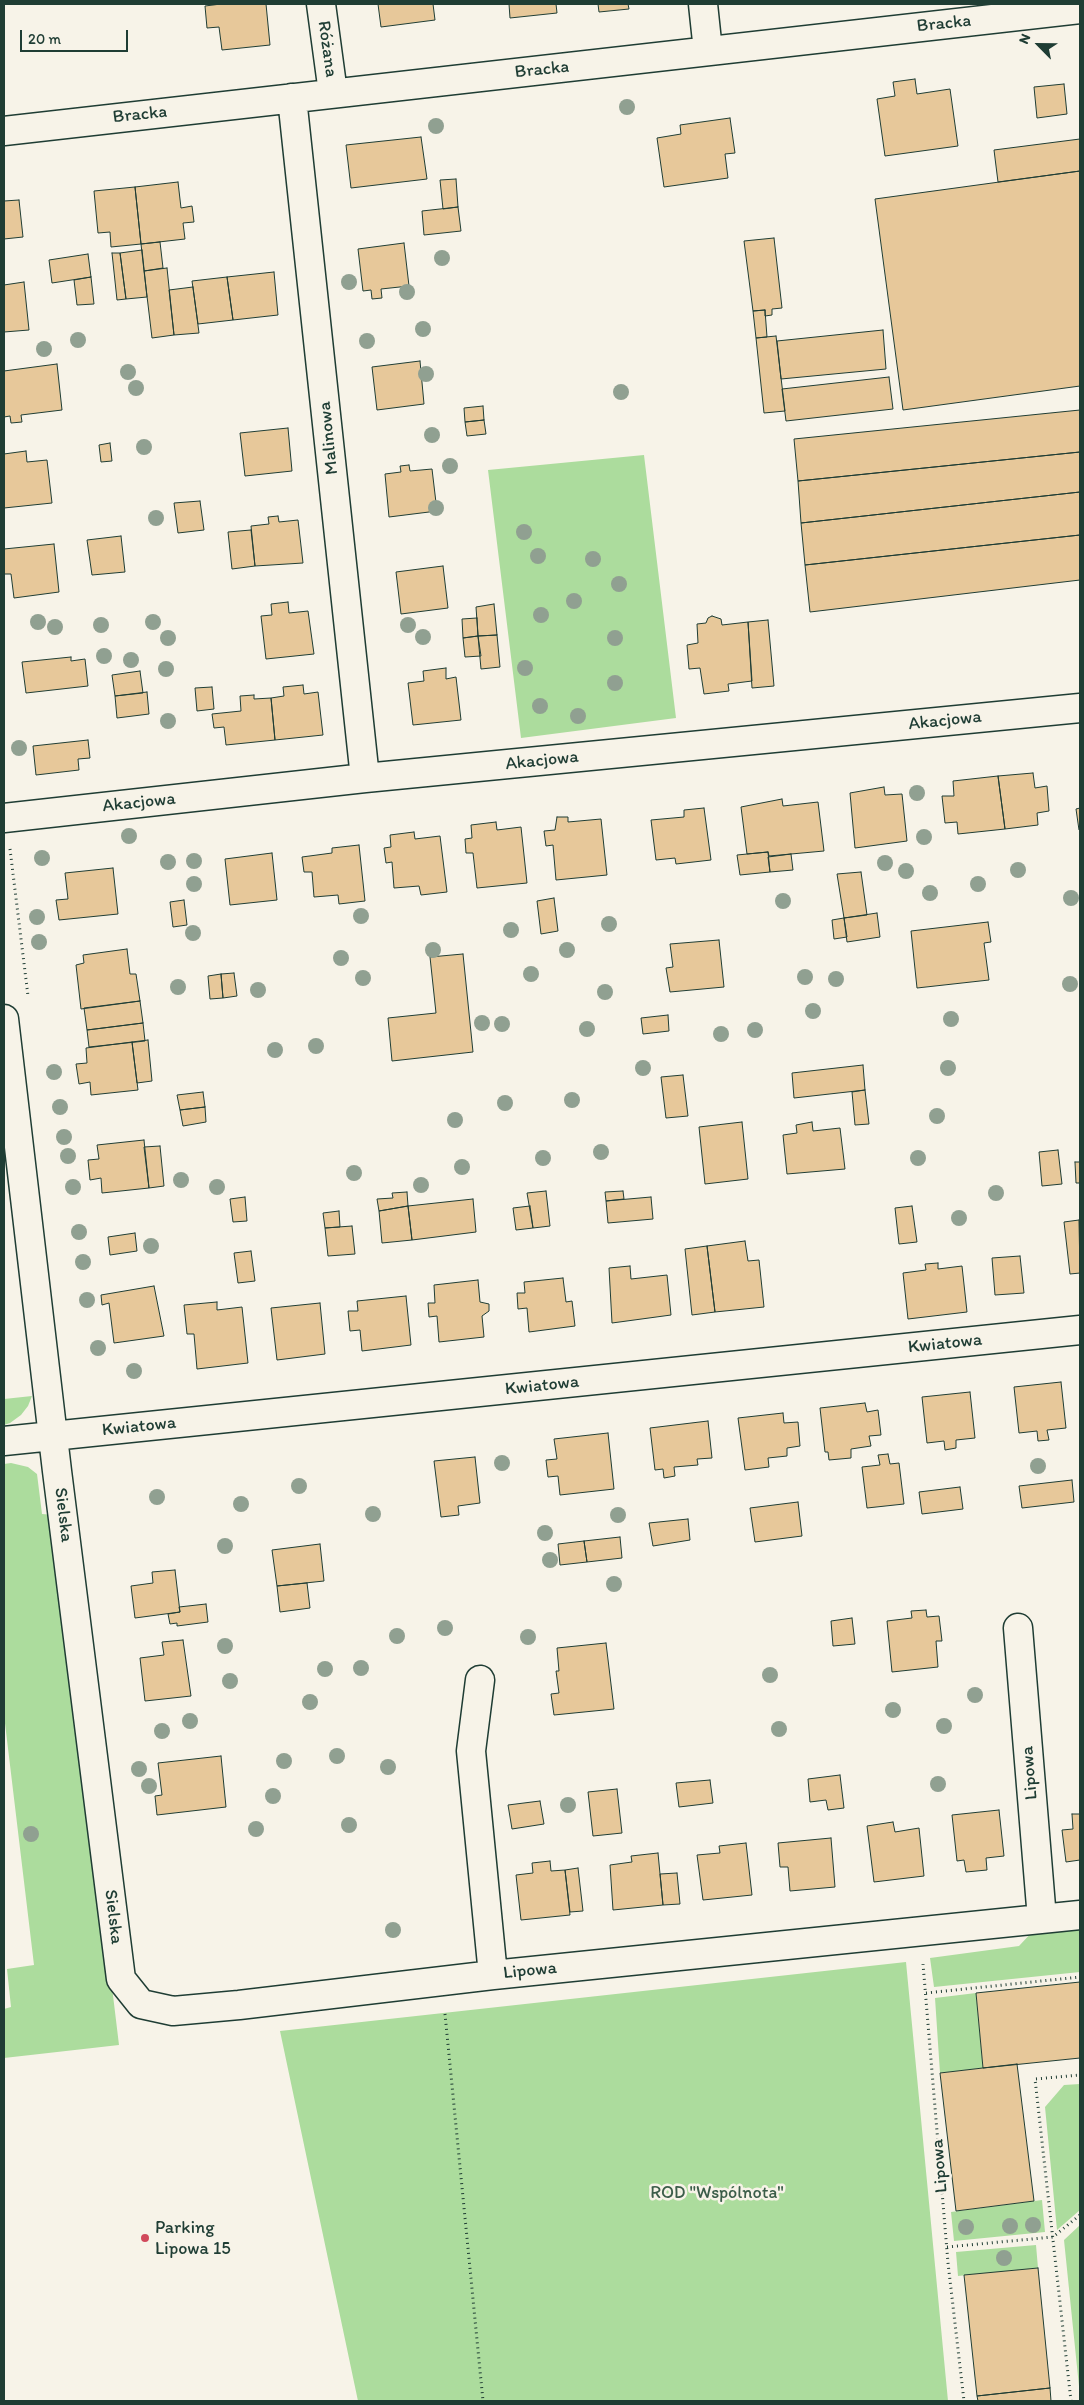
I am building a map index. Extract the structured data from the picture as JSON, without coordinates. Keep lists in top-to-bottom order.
{
  "streets": {
    "street": [
      "Bracka",
      "Różana",
      "Malinowa",
      "Akacjowa",
      "Kwiatowa",
      "Sielska",
      "Lipowa"
    ]
  },
  "crossings": [
    ["Bracka", "Różana"],
    ["Bracka", "Malinowa"],
    ["Malinowa", "Akacjowa"],
    ["Kwiatowa", "Sielska"],
    ["Sielska", "Lipowa"]
  ],
  "parks": ["ROD \"Wspólnota\""],
  "places": ["Parking Lipowa 15"],
  "scale_bar": "20 m",
  "north": "top left"
}
